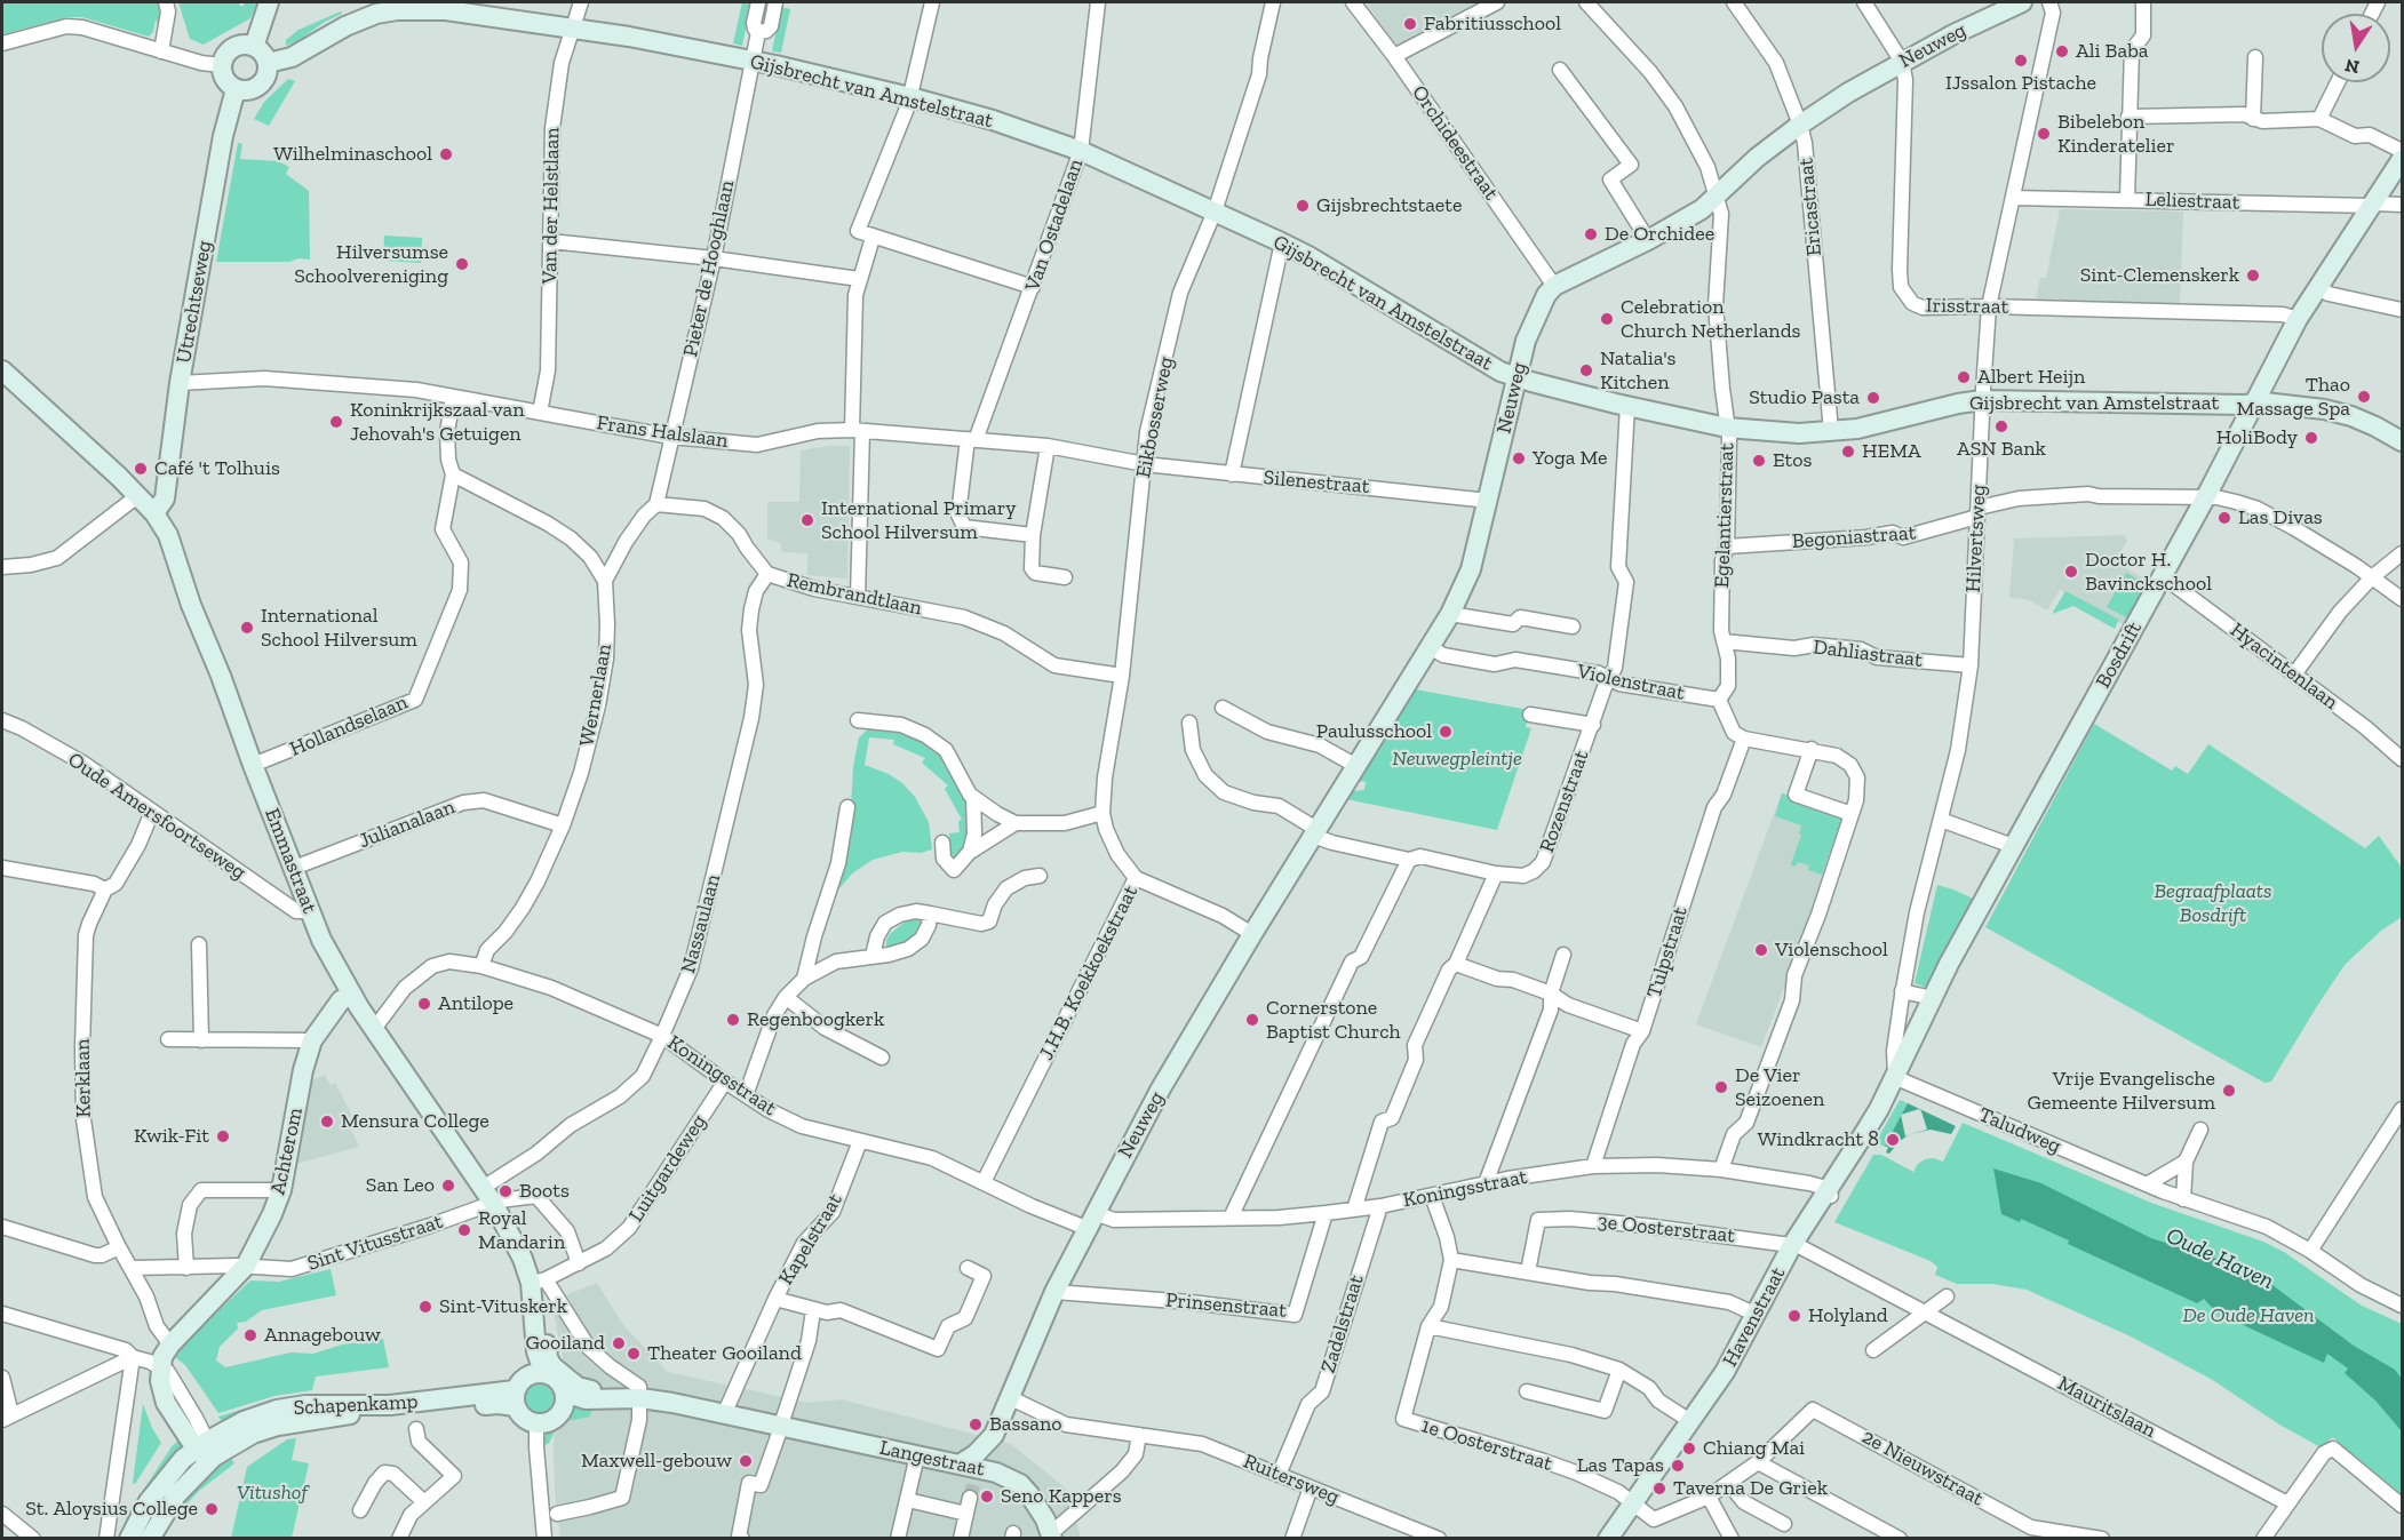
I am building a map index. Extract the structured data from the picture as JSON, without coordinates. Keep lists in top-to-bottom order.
{
  "streets": {
    "street": [
      "Neuweg",
      "Gijsbrecht van Amstelstraat",
      "Orchideestraat",
      "Leliestraat",
      "Van der Helstlaan",
      "Ericastraat",
      "Van Ostadelaan",
      "Pieter de Hooghlaan",
      "Utrechtseweg",
      "Irisstraat",
      "Eikbosserweg",
      "Frans Halslaan",
      "Silenestraat",
      "Egelantierstraat",
      "Begoniastraat",
      "Hilvertsweg",
      "Rembrandtlaan",
      "Dahliastraat",
      "Bosdrift",
      "Hyacintenlaan",
      "Violenstraat",
      "Wernerlaan",
      "Hollandselaan",
      "Rozenstraat",
      "Oude Amersfoortseweg",
      "Julianalaan",
      "Emmastraat",
      "Nassaulaan",
      "Tulpstraat",
      "J.H.B. Koekkoekstraat",
      "Koningsstraat",
      "Kerklaan",
      "Taludweg",
      "Achterom",
      "Luitgardeweg",
      "3e Oosterstraat",
      "Kapelstraat",
      "Sint Vitusstraat",
      "Prinsenstraat",
      "Havenstraat",
      "Zadelstraat",
      "Schapenkamp",
      "Mauritslaan",
      "1e Oosterstraat",
      "Langestraat",
      "2e Nieuwstraat",
      "Ruitersweg"
    ]
  },
  "crossings": [
    ["Neuweg", "Gijsbrecht van Amstelstraat"],
    ["Neuweg", "Orchideestraat"],
    ["Neuweg", "Ericastraat"],
    ["Neuweg", "Irisstraat"],
    ["Neuweg", "Silenestraat"],
    ["Neuweg", "Egelantierstraat"],
    ["Neuweg", "Violenstraat"],
    ["Neuweg", "Rozenstraat"],
    ["Neuweg", "J.H.B. Koekkoekstraat"],
    ["Neuweg", "Koningsstraat"],
    ["Neuweg", "Prinsenstraat"],
    ["Neuweg", "Langestraat"],
    ["Neuweg", "Ruitersweg"],
    ["Gijsbrecht van Amstelstraat", "Van der Helstlaan"],
    ["Gijsbrecht van Amstelstraat", "Ericastraat"],
    ["Gijsbrecht van Amstelstraat", "Van Ostadelaan"],
    ["Gijsbrecht van Amstelstraat", "Pieter de Hooghlaan"],
    ["Gijsbrecht van Amstelstraat", "Utrechtseweg"],
    ["Gijsbrecht van Amstelstraat", "Eikbosserweg"],
    ["Gijsbrecht van Amstelstraat", "Egelantierstraat"],
    ["Gijsbrecht van Amstelstraat", "Hilvertsweg"],
    ["Gijsbrecht van Amstelstraat", "Bosdrift"],
    ["Gijsbrecht van Amstelstraat", "Rozenstraat"],
    ["Leliestraat", "Hilvertsweg"],
    ["Leliestraat", "Bosdrift"],
    ["Van der Helstlaan", "Frans Halslaan"],
    ["Van Ostadelaan", "Frans Halslaan"],
    ["Pieter de Hooghlaan", "Frans Halslaan"],
    ["Pieter de Hooghlaan", "Rembrandtlaan"],
    ["Utrechtseweg", "Frans Halslaan"],
    ["Utrechtseweg", "Emmastraat"],
    ["Irisstraat", "Hilvertsweg"],
    ["Irisstraat", "Bosdrift"],
    ["Eikbosserweg", "Frans Halslaan"],
    ["Eikbosserweg", "Silenestraat"],
    ["Eikbosserweg", "Rembrandtlaan"],
    ["Eikbosserweg", "J.H.B. Koekkoekstraat"],
    ["Frans Halslaan", "Silenestraat"],
    ["Egelantierstraat", "Begoniastraat"],
    ["Egelantierstraat", "Dahliastraat"],
    ["Egelantierstraat", "Violenstraat"],
    ["Begoniastraat", "Hilvertsweg"],
    ["Begoniastraat", "Bosdrift"],
    ["Hilvertsweg", "Dahliastraat"],
    ["Hilvertsweg", "Bosdrift"],
    ["Hilvertsweg", "Taludweg"],
    ["Hilvertsweg", "Havenstraat"],
    ["Rembrandtlaan", "Nassaulaan"],
    ["Bosdrift", "Hyacintenlaan"],
    ["Bosdrift", "Taludweg"],
    ["Bosdrift", "Havenstraat"],
    ["Violenstraat", "Rozenstraat"],
    ["Wernerlaan", "Julianalaan"],
    ["Wernerlaan", "Koningsstraat"],
    ["Hollandselaan", "Emmastraat"],
    ["Oude Amersfoortseweg", "Emmastraat"],
    ["Oude Amersfoortseweg", "Kerklaan"],
    ["Julianalaan", "Emmastraat"],
    ["Emmastraat", "Nassaulaan"],
    ["Emmastraat", "Koningsstraat"],
    ["Emmastraat", "Achterom"],
    ["Emmastraat", "Luitgardeweg"],
    ["Emmastraat", "Sint Vitusstraat"],
    ["Emmastraat", "Schapenkamp"],
    ["Emmastraat", "Langestraat"],
    ["Nassaulaan", "Koningsstraat"],
    ["Nassaulaan", "Sint Vitusstraat"],
    ["Tulpstraat", "Koningsstraat"],
    ["J.H.B. Koekkoekstraat", "Koningsstraat"],
    ["Koningsstraat", "Luitgardeweg"],
    ["Koningsstraat", "Kapelstraat"],
    ["Koningsstraat", "Prinsenstraat"],
    ["Koningsstraat", "Havenstraat"],
    ["Koningsstraat", "Zadelstraat"],
    ["Koningsstraat", "1e Oosterstraat"],
    ["Kerklaan", "Achterom"],
    ["Kerklaan", "Sint Vitusstraat"],
    ["Taludweg", "Havenstraat"],
    ["Achterom", "Sint Vitusstraat"],
    ["Achterom", "Schapenkamp"],
    ["3e Oosterstraat", "Havenstraat"],
    ["3e Oosterstraat", "Mauritslaan"],
    ["Kapelstraat", "Langestraat"],
    ["Havenstraat", "Mauritslaan"],
    ["Havenstraat", "1e Oosterstraat"],
    ["Zadelstraat", "Ruitersweg"],
    ["Schapenkamp", "Langestraat"]
  ],
  "water": ["Oude Haven"],
  "parks": [
    "Neuwegpleintje",
    "Begraafplaats Bosdrift",
    "De Oude Haven",
    "Vitushof"
  ],
  "places": [
    "Fabritiusschool",
    "Ali Baba",
    "IJssalon Pistache",
    "Bibelebon Kinderatelier",
    "Wilhelminaschool",
    "Gijsbrechtstaete",
    "De Orchidee",
    "Hilversumse Schoolvereniging",
    "Sint-Clemenskerk",
    "Celebration Church Netherlands",
    "Natalia's Kitchen",
    "Albert Heijn",
    "Thao Massage Spa",
    "Studio Pasta",
    "Koninkrijkszaal van Jehovah's Getuigen",
    "ASN Bank",
    "HoliBody",
    "HEMA",
    "Yoga Me",
    "Etos",
    "Café 't Tolhuis",
    "Las Divas",
    "International Primary School Hilversum",
    "Doctor H. Bavinckschool",
    "International School Hilversum",
    "Paulusschool",
    "Violenschool",
    "Antilope",
    "Regenboogkerk",
    "Cornerstone Baptist Church",
    "De Vier Seizoenen",
    "Vrije Evangelische Gemeente Hilversum",
    "Mensura College",
    "Kwik-Fit",
    "Windkracht 8",
    "San Leo",
    "Boots",
    "Royal Mandarin",
    "Sint-Vituskerk",
    "Holyland",
    "Annagebouw",
    "Gooiland",
    "Theater Gooiland",
    "Bassano",
    "Chiang Mai",
    "Maxwell-gebouw",
    "Las Tapas",
    "Taverna De Griek",
    "Seno Kappers",
    "St. Aloysius College"
  ],
  "north": "bottom"
}
